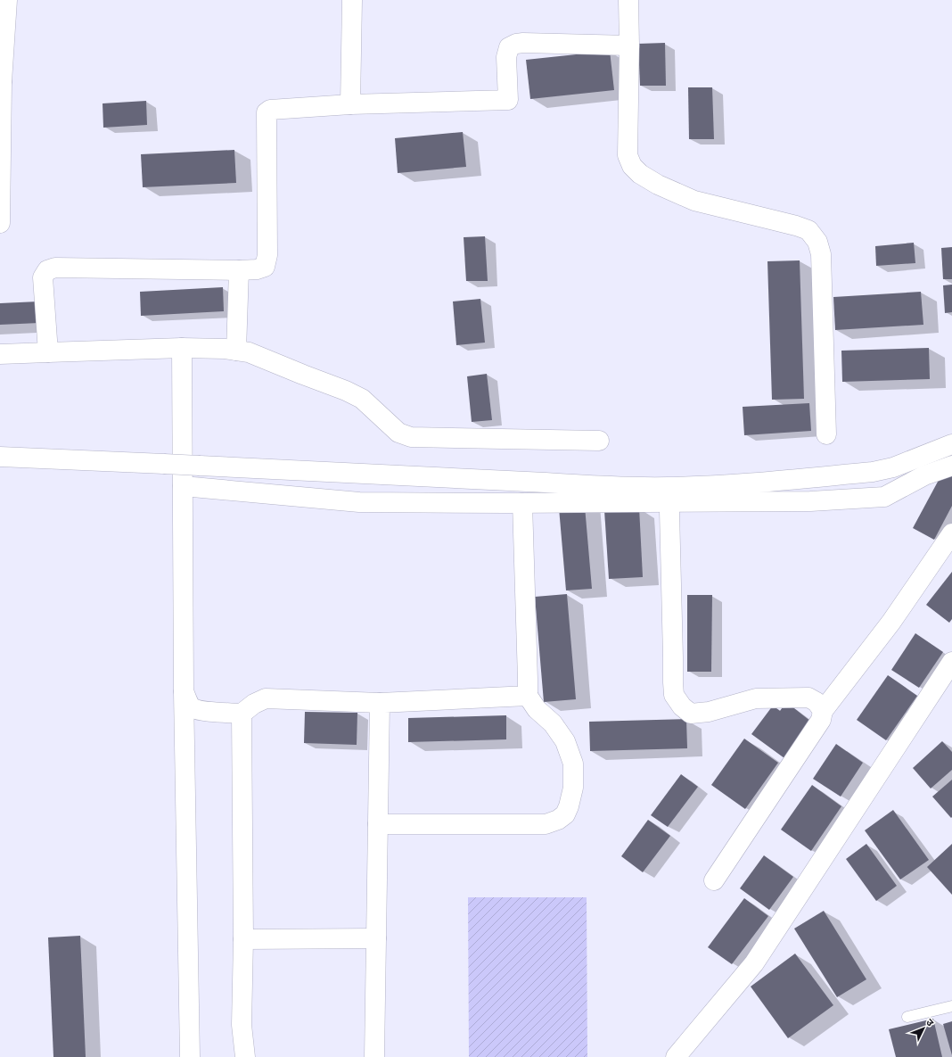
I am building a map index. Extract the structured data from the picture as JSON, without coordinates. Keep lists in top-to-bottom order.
{
  "north": "top right"
}
